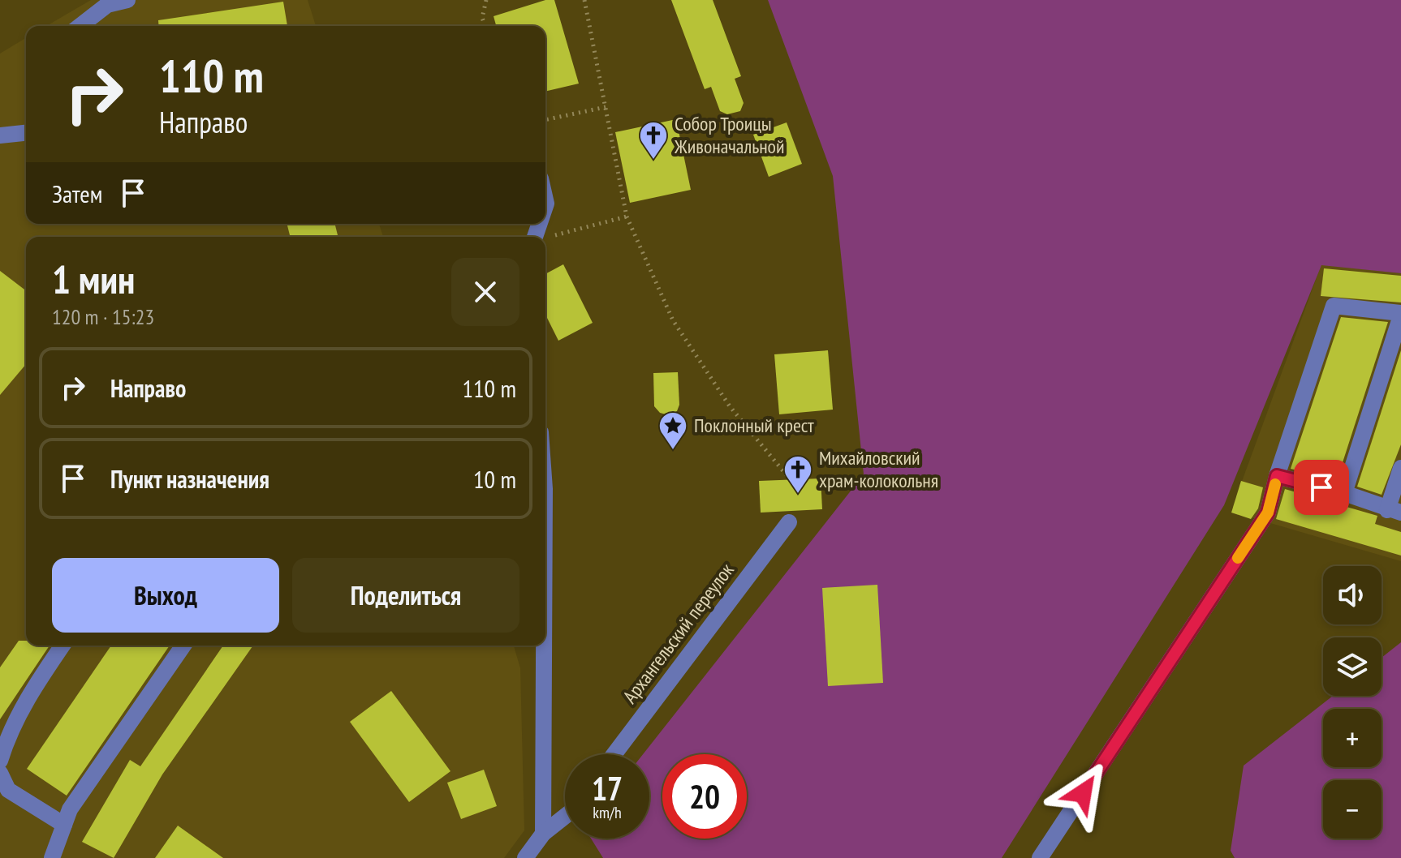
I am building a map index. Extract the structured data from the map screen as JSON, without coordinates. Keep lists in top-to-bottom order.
{
  "streets": {
    "street": ["Архангельский переулок"]
  },
  "places": {
    "church": ["Собор Троицы Живоначальной", "Михайловский храм-колокольня"],
    "place": ["Поклонный крест"]
  },
  "page": {
    "turn": ["110 m", "Направо"],
    "then": "Затем",
    "heading": ["1 мин", "120 m · 15:23"],
    "list": [
      {
        "name": "Направо",
        "value": "110 m"
      },
      {
        "name": "Пункт назначения",
        "value": "10 m"
      }
    ],
    "buttons": ["Выход", "Поделиться"],
    "map_buttons": ["+", "−"],
    "speed": "17 km/h",
    "limit": "20"
  }
}
